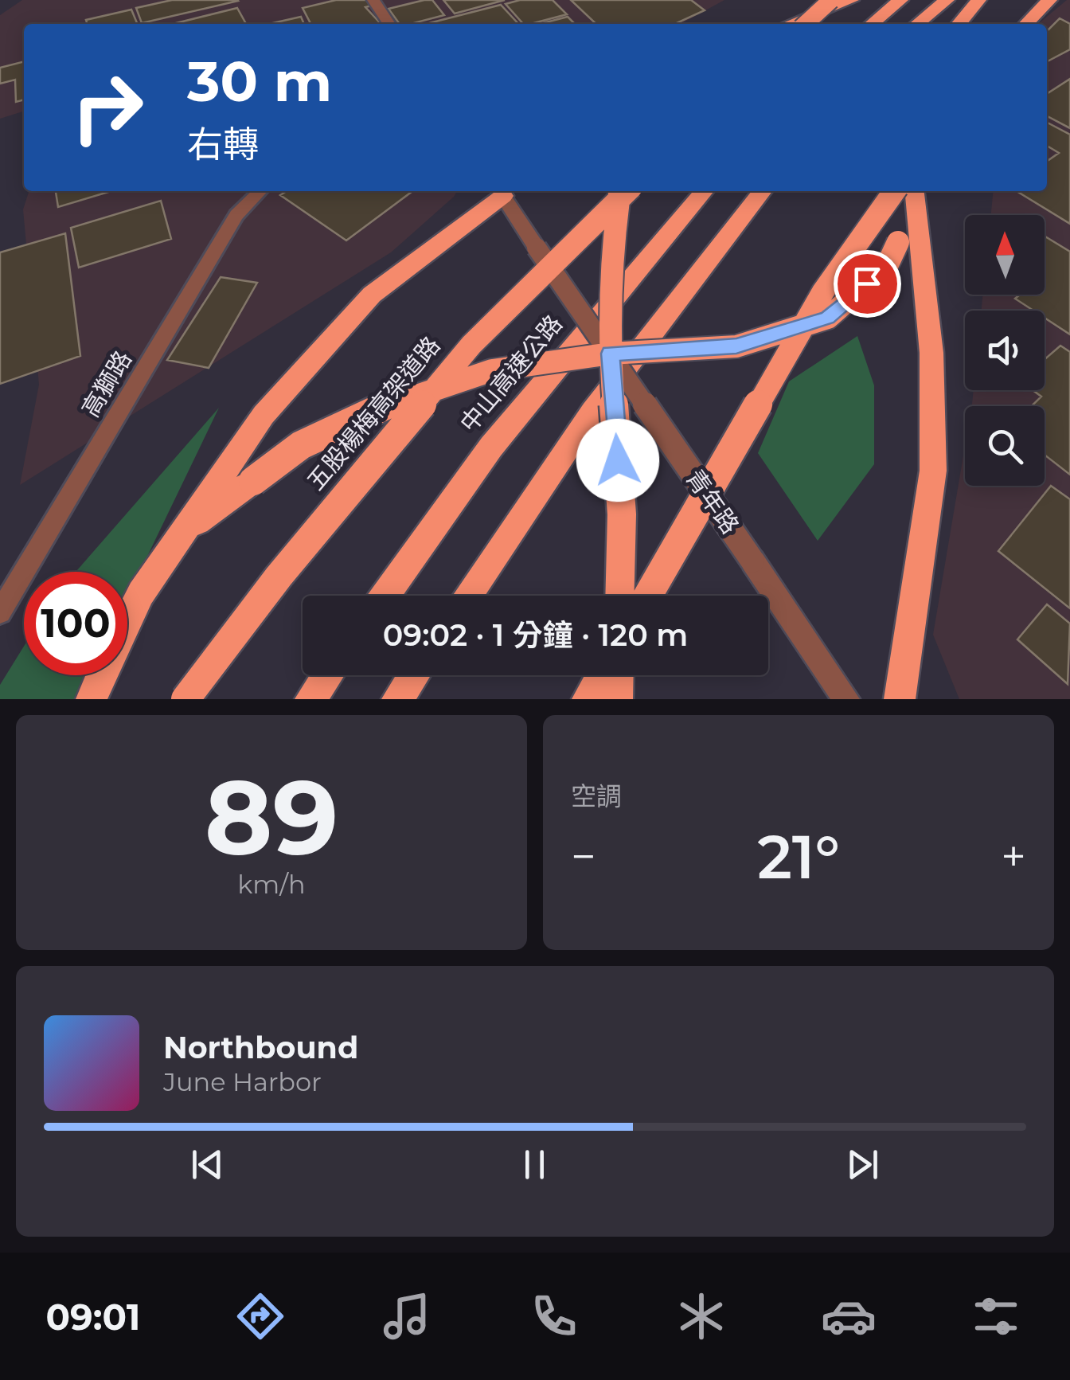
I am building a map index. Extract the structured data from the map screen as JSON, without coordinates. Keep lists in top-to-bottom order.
{
  "streets": {
    "highway": ["中山高速公路", "五股楊梅高架道路"],
    "street": ["高獅路", "青年路"]
  },
  "north": "top",
  "page": {
    "turn": ["30 m", "右轉"],
    "limit": "100",
    "trip": "09:02 · 1 分鐘 · 120 m",
    "tile": [
      ["89", "km/h"],
      "空調"
    ],
    "heat": ["−", "21°", "+"],
    "song": ["Northbound", "June Harbor"],
    "tabs": "09:01"
  }
}
